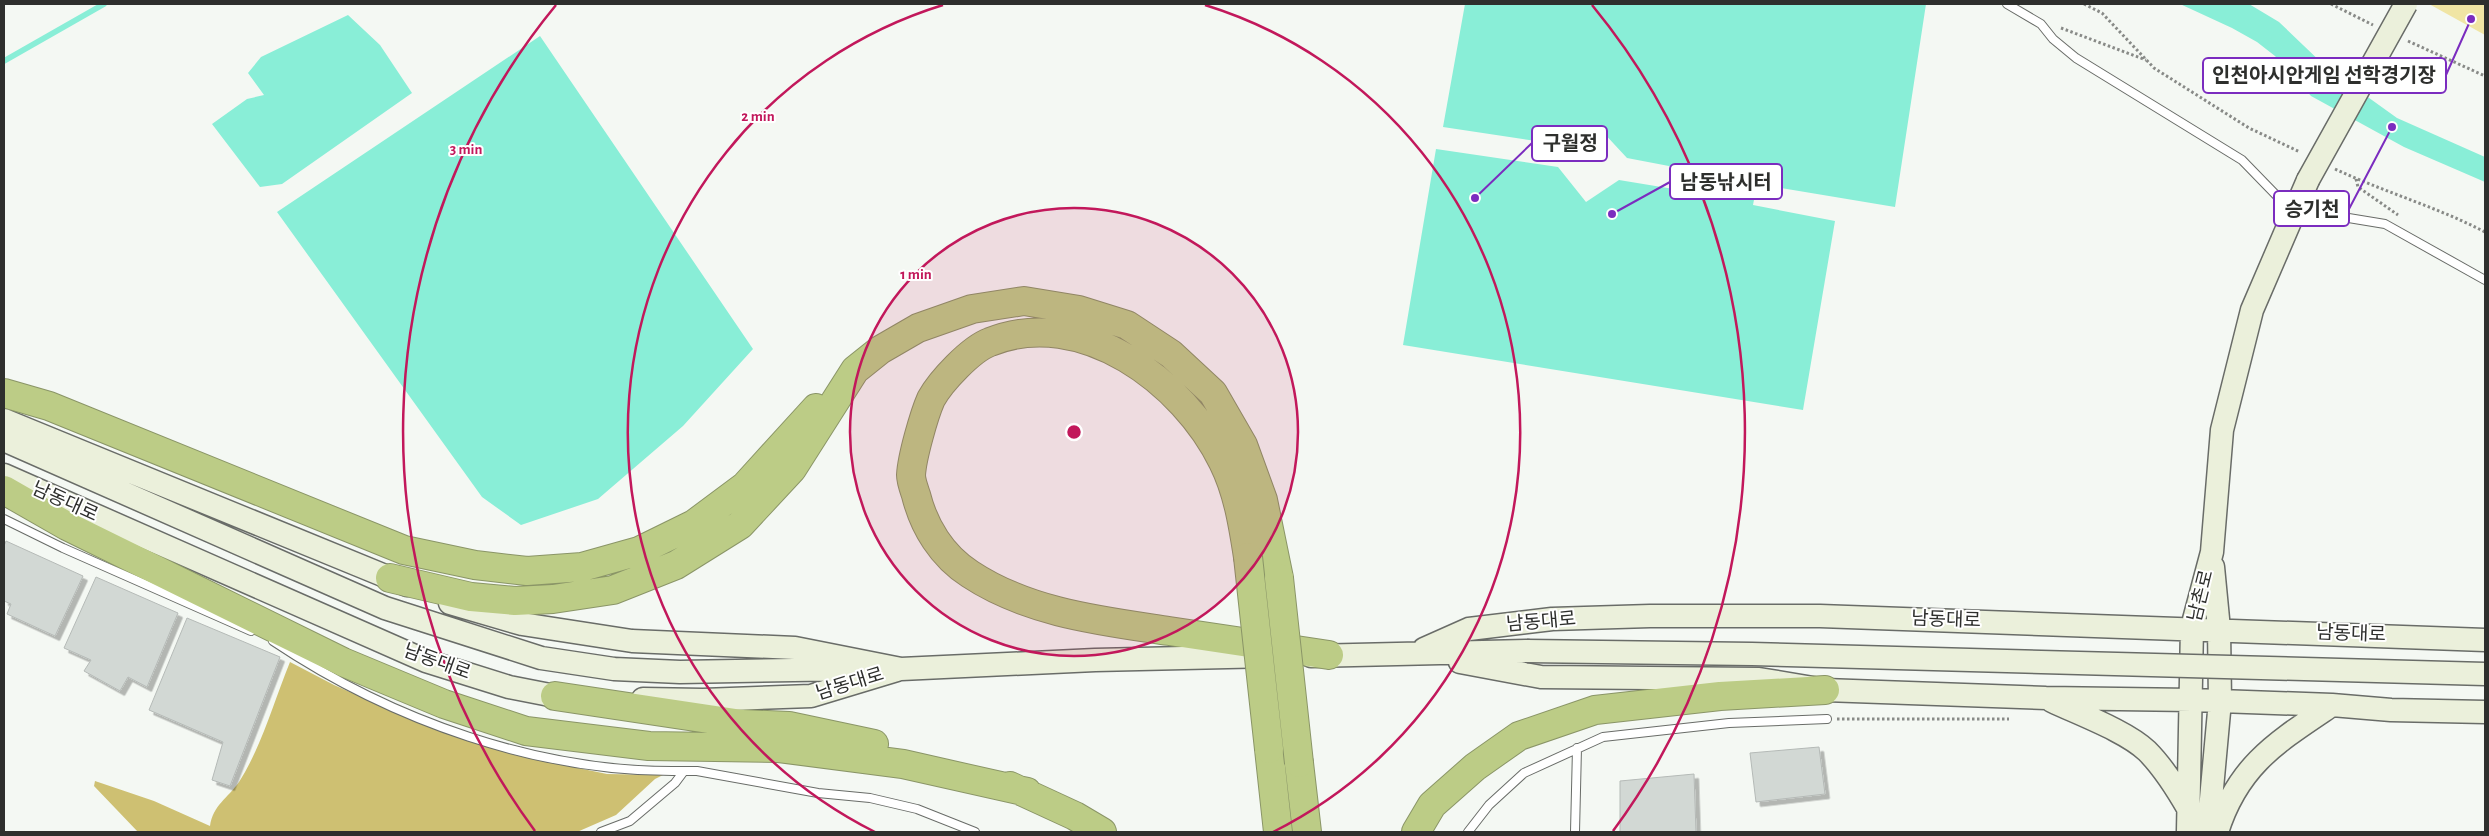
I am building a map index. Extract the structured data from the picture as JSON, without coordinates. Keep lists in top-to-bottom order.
{
  "streets": {
    "main road": ["남동대로", "남촌로"]
  },
  "crossings": [
    ["남동대로", "남촌로"]
  ],
  "places": [
    "인천아시안게임 선학경기장",
    "승기천",
    "구월정",
    "남동낚시터"
  ],
  "rings": ["2 min", "3 min", "1 min"]
}
